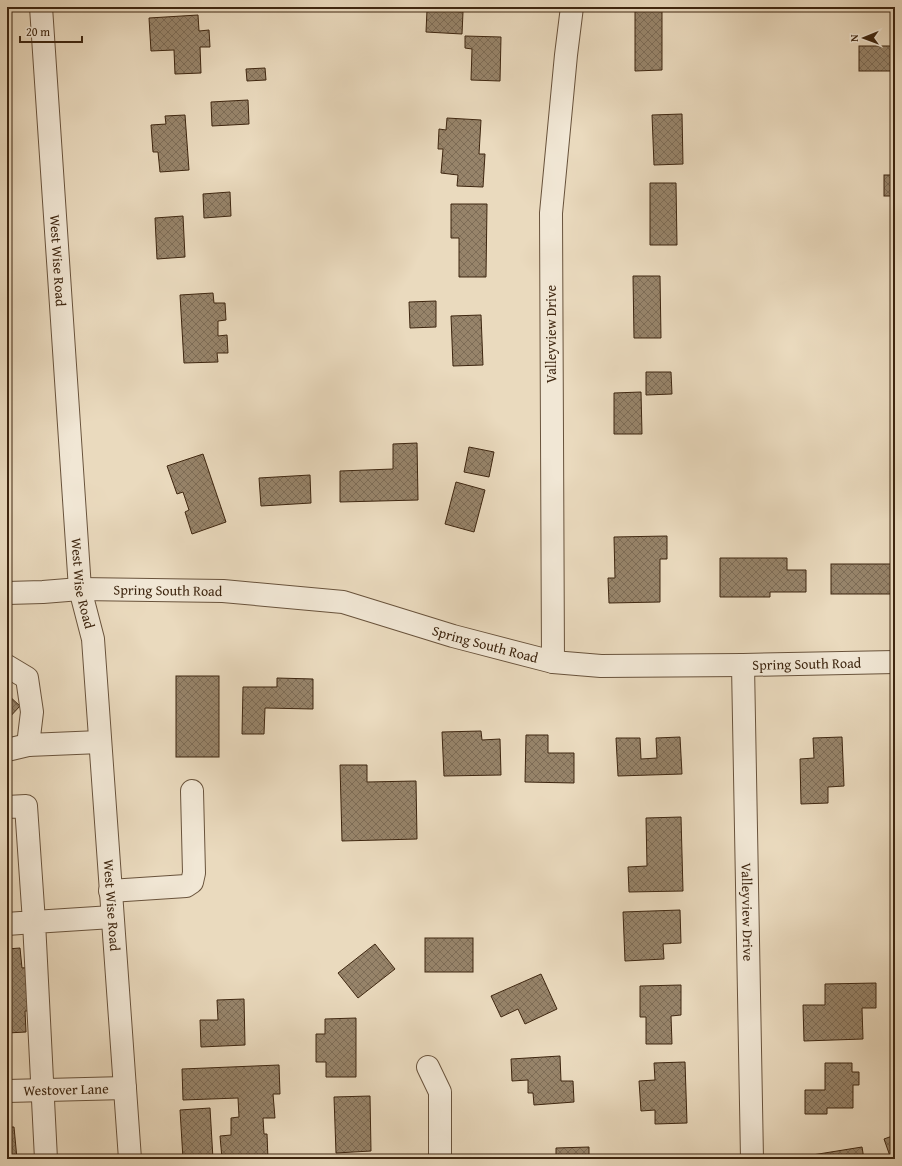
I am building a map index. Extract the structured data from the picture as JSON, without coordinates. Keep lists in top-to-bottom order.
{
  "streets": {
    "street": [
      "West Wise Road",
      "Valleyview Drive",
      "Spring South Road",
      "Westover Lane"
    ]
  },
  "crossings": [
    ["West Wise Road", "Spring South Road"],
    ["West Wise Road", "Westover Lane"],
    ["Valleyview Drive", "Spring South Road"]
  ],
  "scale_bar": "20 m",
  "north": "left"
}
